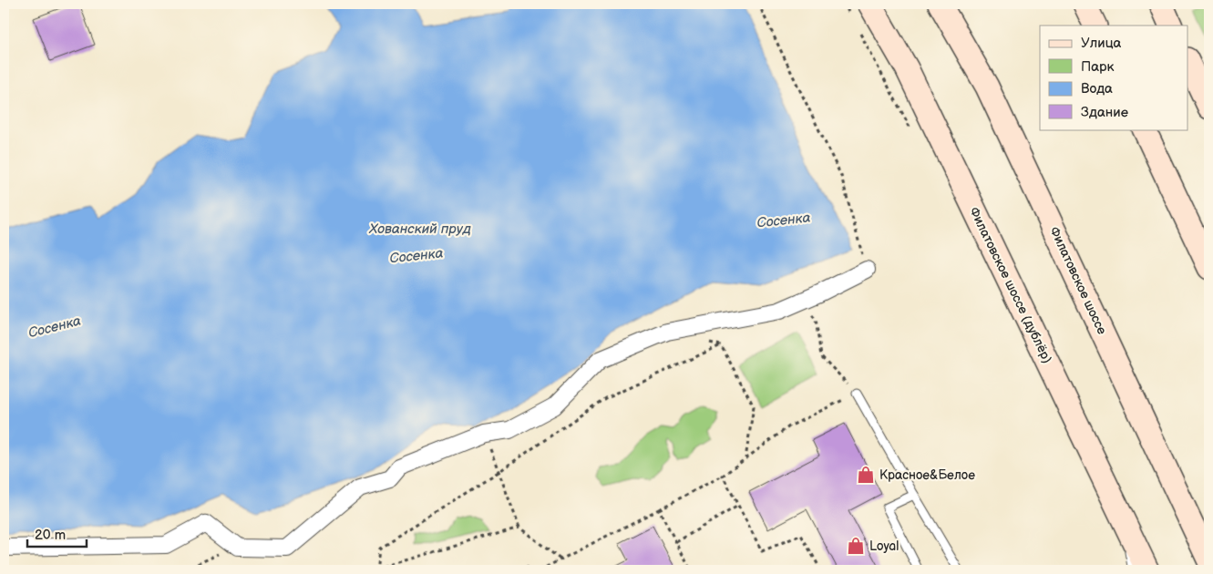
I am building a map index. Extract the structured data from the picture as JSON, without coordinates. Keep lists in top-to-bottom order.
{
  "streets": {
    "main road": ["Филатовское шоссе", "Филатовское шоссе (дублёр)"]
  },
  "water": ["Сосенка", "Хованский пруд"],
  "places": {
    "shop": ["Красное&Белое", "Loyal"]
  },
  "legend": [
    "Улица",
    "Парк",
    "Вода",
    "Здание"
  ],
  "scale_bar": "20 m"
}
